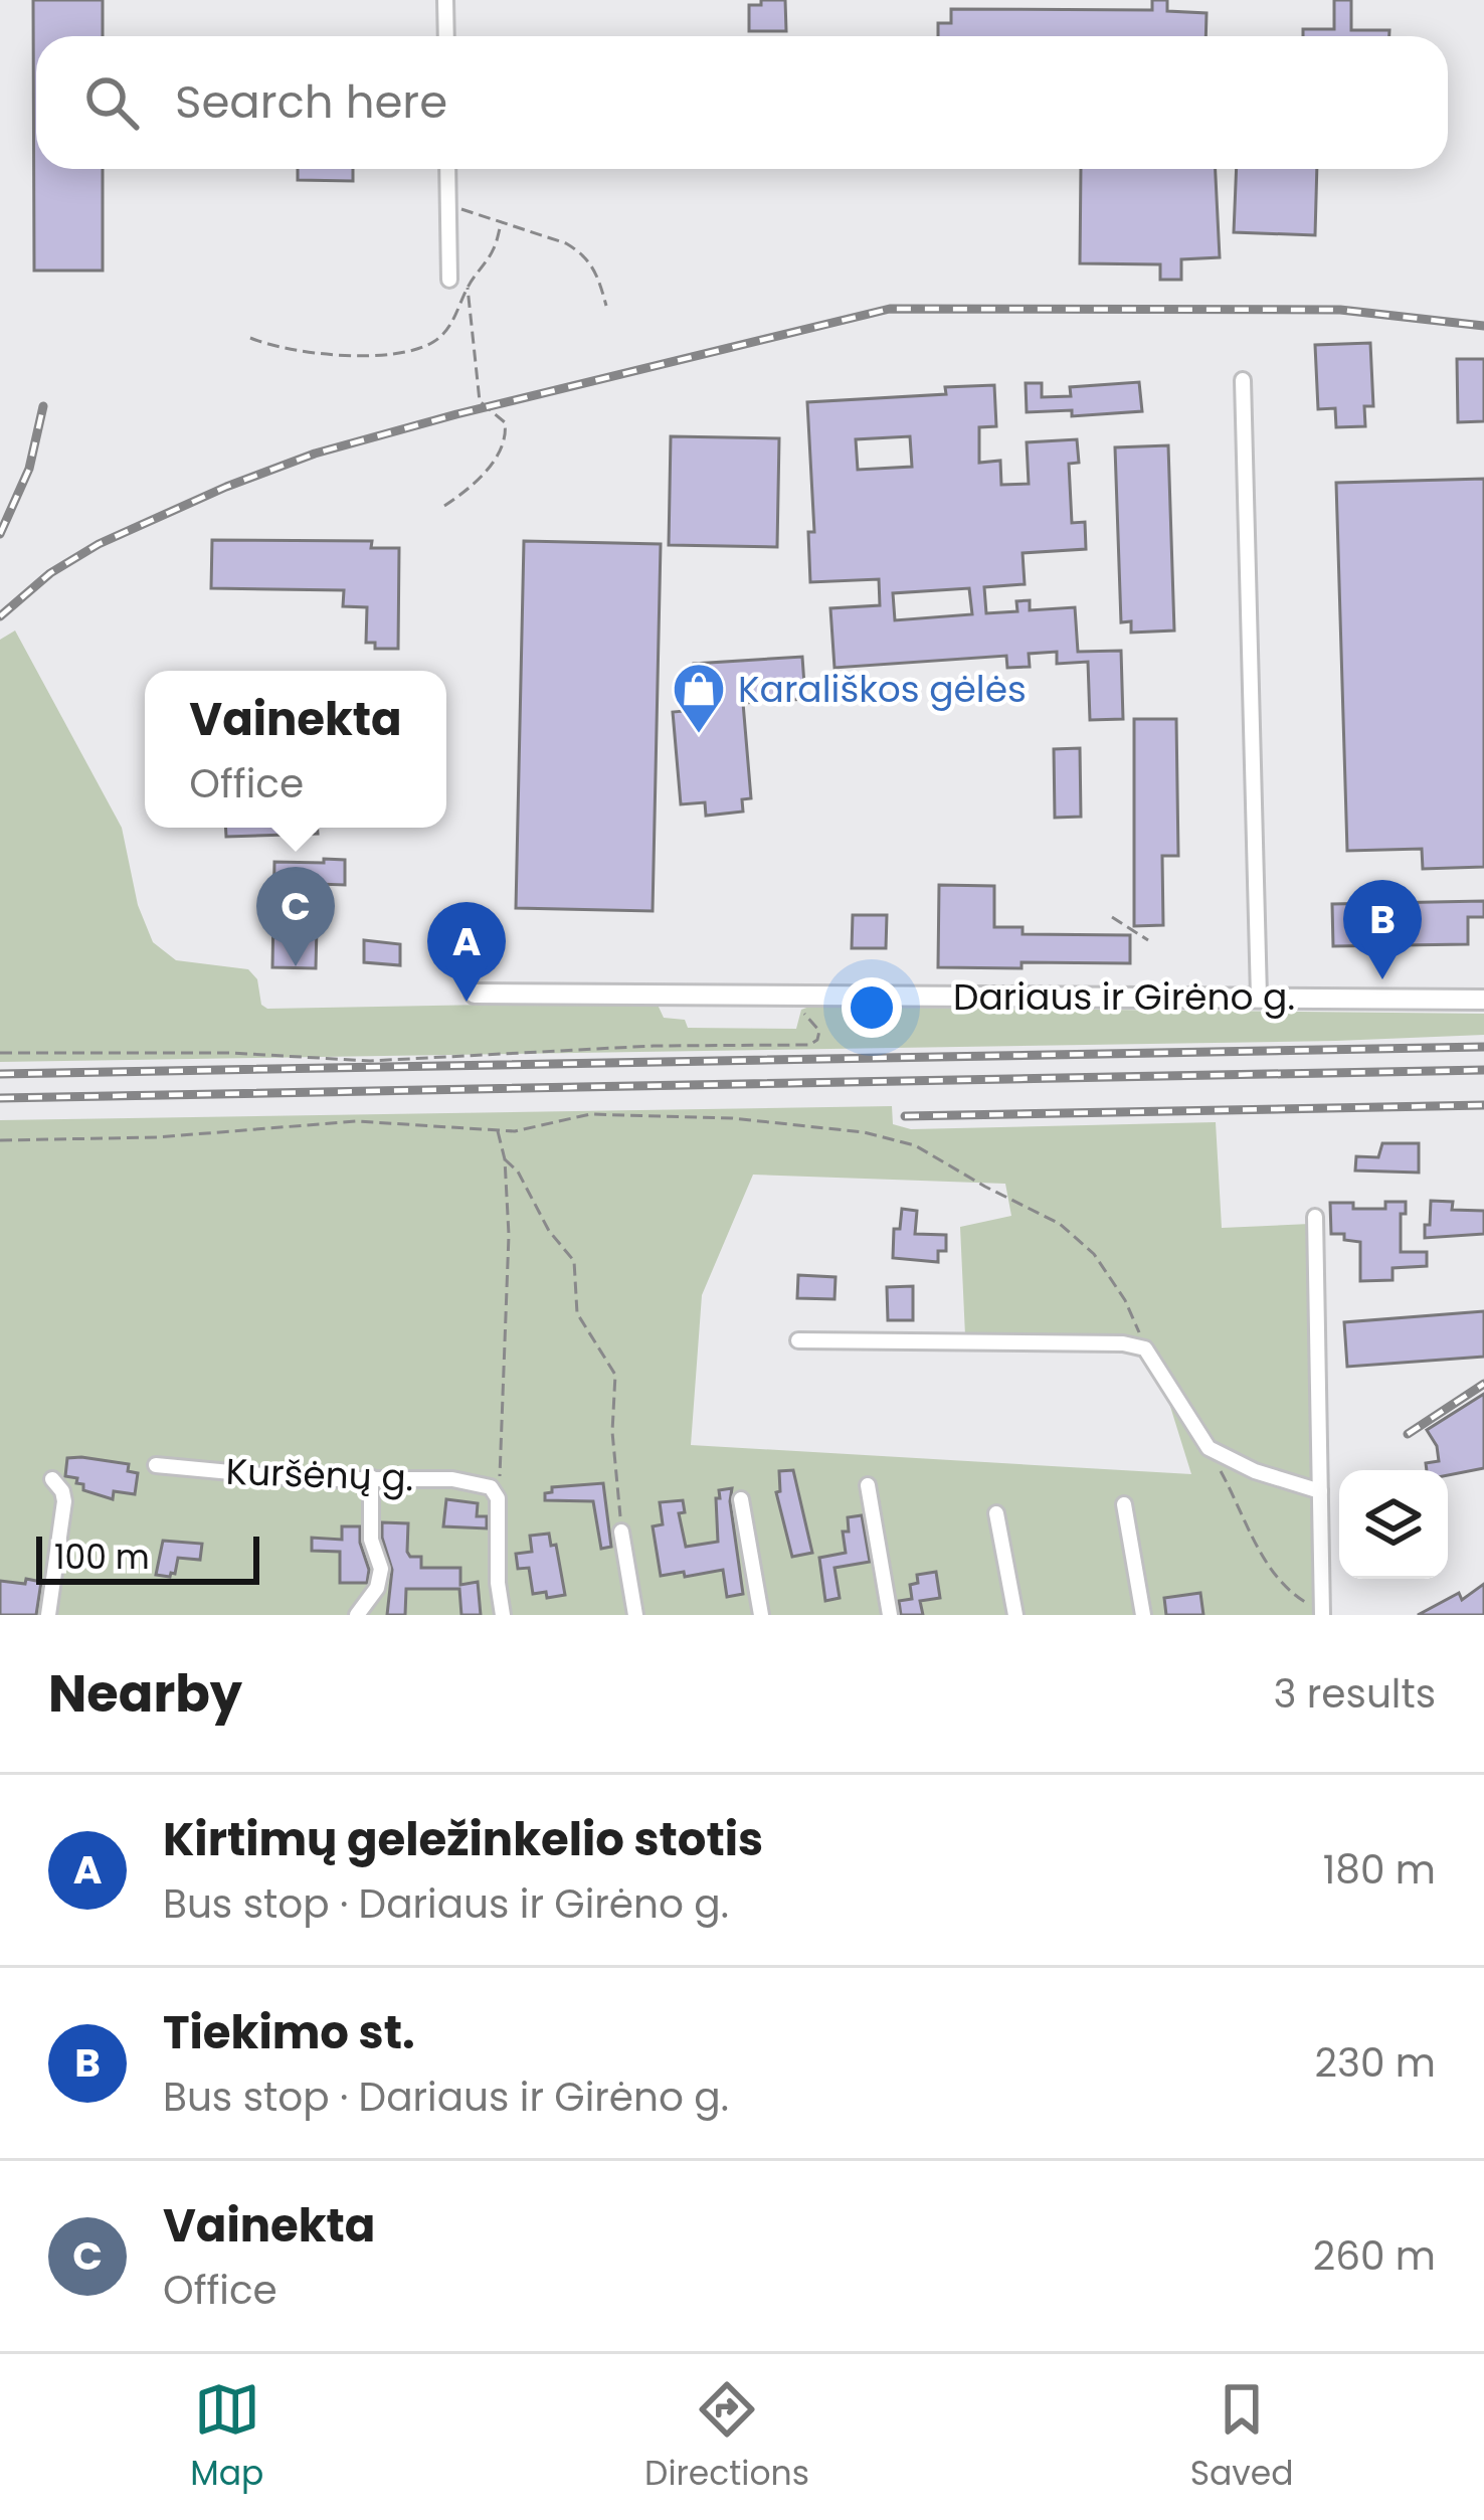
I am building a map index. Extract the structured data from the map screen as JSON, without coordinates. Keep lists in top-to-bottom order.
{
  "streets": {
    "street": ["Dariaus ir Girėno g.", "Kuršėnų g."]
  },
  "places": {
    "shop": ["Karališkos gėlės"]
  },
  "scale_bar": "100 m",
  "page": {
    "search": "Search here",
    "popup": ["Vainekta", "Office"],
    "pins": ["C", "B", "A"],
    "scale": "100 m",
    "heading": ["Nearby", "3 results"],
    "list": [
      {
        "mark": "A",
        "name": "Kirtimų geležinkelio stotis",
        "note": "Bus stop · Dariaus ir Girėno g.",
        "value": "180 m"
      },
      {
        "mark": "B",
        "name": "Tiekimo st.",
        "note": "Bus stop · Dariaus ir Girėno g.",
        "value": "230 m"
      },
      {
        "mark": "C",
        "name": "Vainekta",
        "note": "Office",
        "value": "260 m"
      }
    ],
    "nav": ["Map", "Directions", "Saved"]
  }
}
